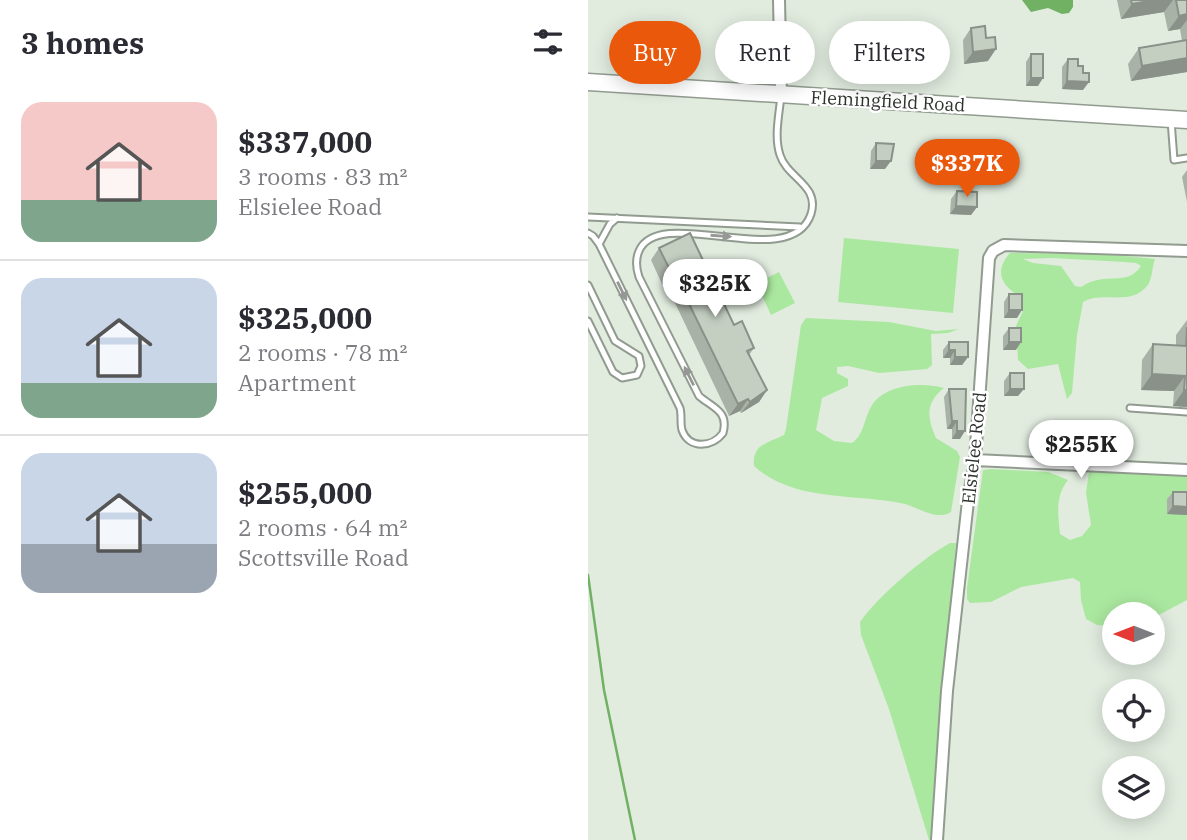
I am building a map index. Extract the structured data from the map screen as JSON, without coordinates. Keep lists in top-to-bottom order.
{
  "streets": {
    "street": ["Flemingfield Road", "Elsielee Road"]
  },
  "north": "left",
  "page": {
    "heading": "3 homes",
    "chip": ["Buy", "Rent", "Filters"],
    "list": [
      {
        "name": "$337,000",
        "note": "3 rooms · 83 m² · Elsielee Road"
      },
      {
        "name": "$325,000",
        "note": "2 rooms · 78 m² · Apartment"
      },
      {
        "name": "$255,000",
        "note": "2 rooms · 64 m² · Scottsville Road"
      }
    ],
    "price": ["$337K", "$325K", "$255K"]
  }
}
